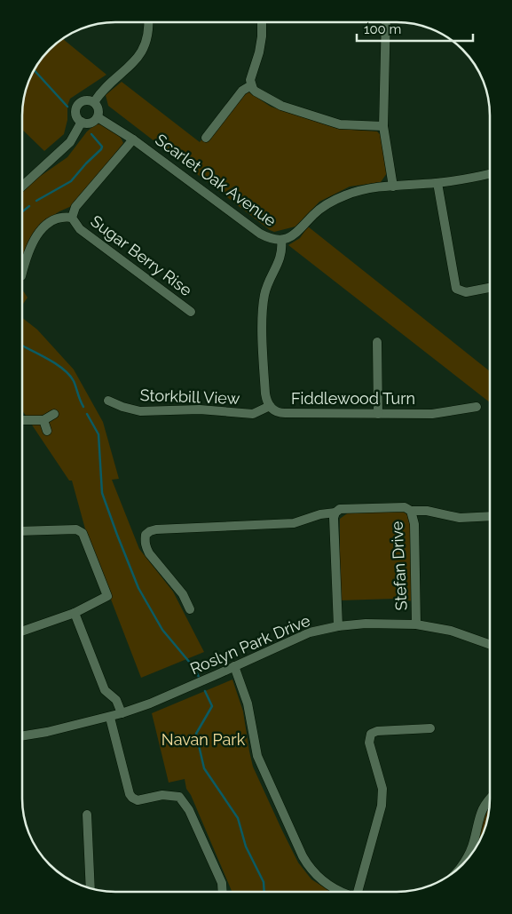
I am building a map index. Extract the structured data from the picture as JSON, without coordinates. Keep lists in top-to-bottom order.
{
  "streets": {
    "street": [
      "Scarlet Oak Avenue",
      "Sugar Berry Rise",
      "Storkbill View",
      "Fiddlewood Turn",
      "Stefan Drive",
      "Roslyn Park Drive"
    ]
  },
  "crossings": [
    ["Scarlet Oak Avenue", "Sugar Berry Rise"],
    ["Scarlet Oak Avenue", "Fiddlewood Turn"],
    ["Storkbill View", "Fiddlewood Turn"],
    ["Stefan Drive", "Roslyn Park Drive"]
  ],
  "parks": ["Navan Park"],
  "scale_bar": "100 m"
}
